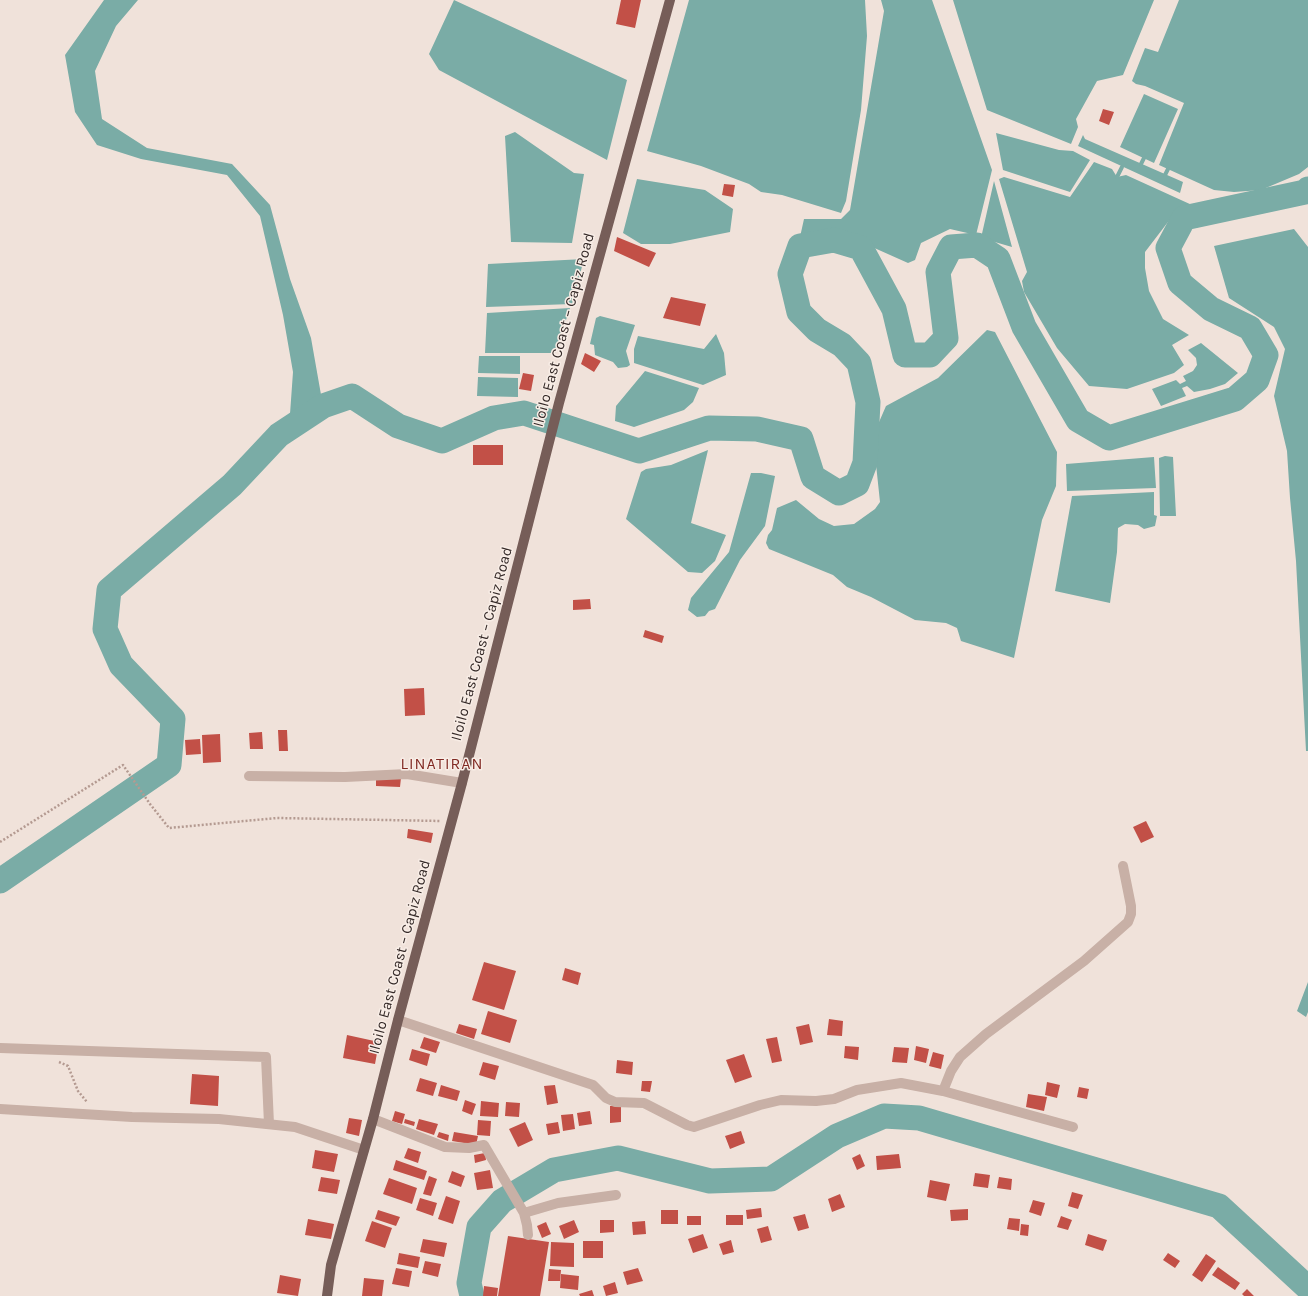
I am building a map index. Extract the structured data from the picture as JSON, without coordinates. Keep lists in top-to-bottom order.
{
  "streets": {
    "main road": ["Iloilo East Coast – Capiz Road"]
  },
  "districts": ["LINATIRAN"]
}
